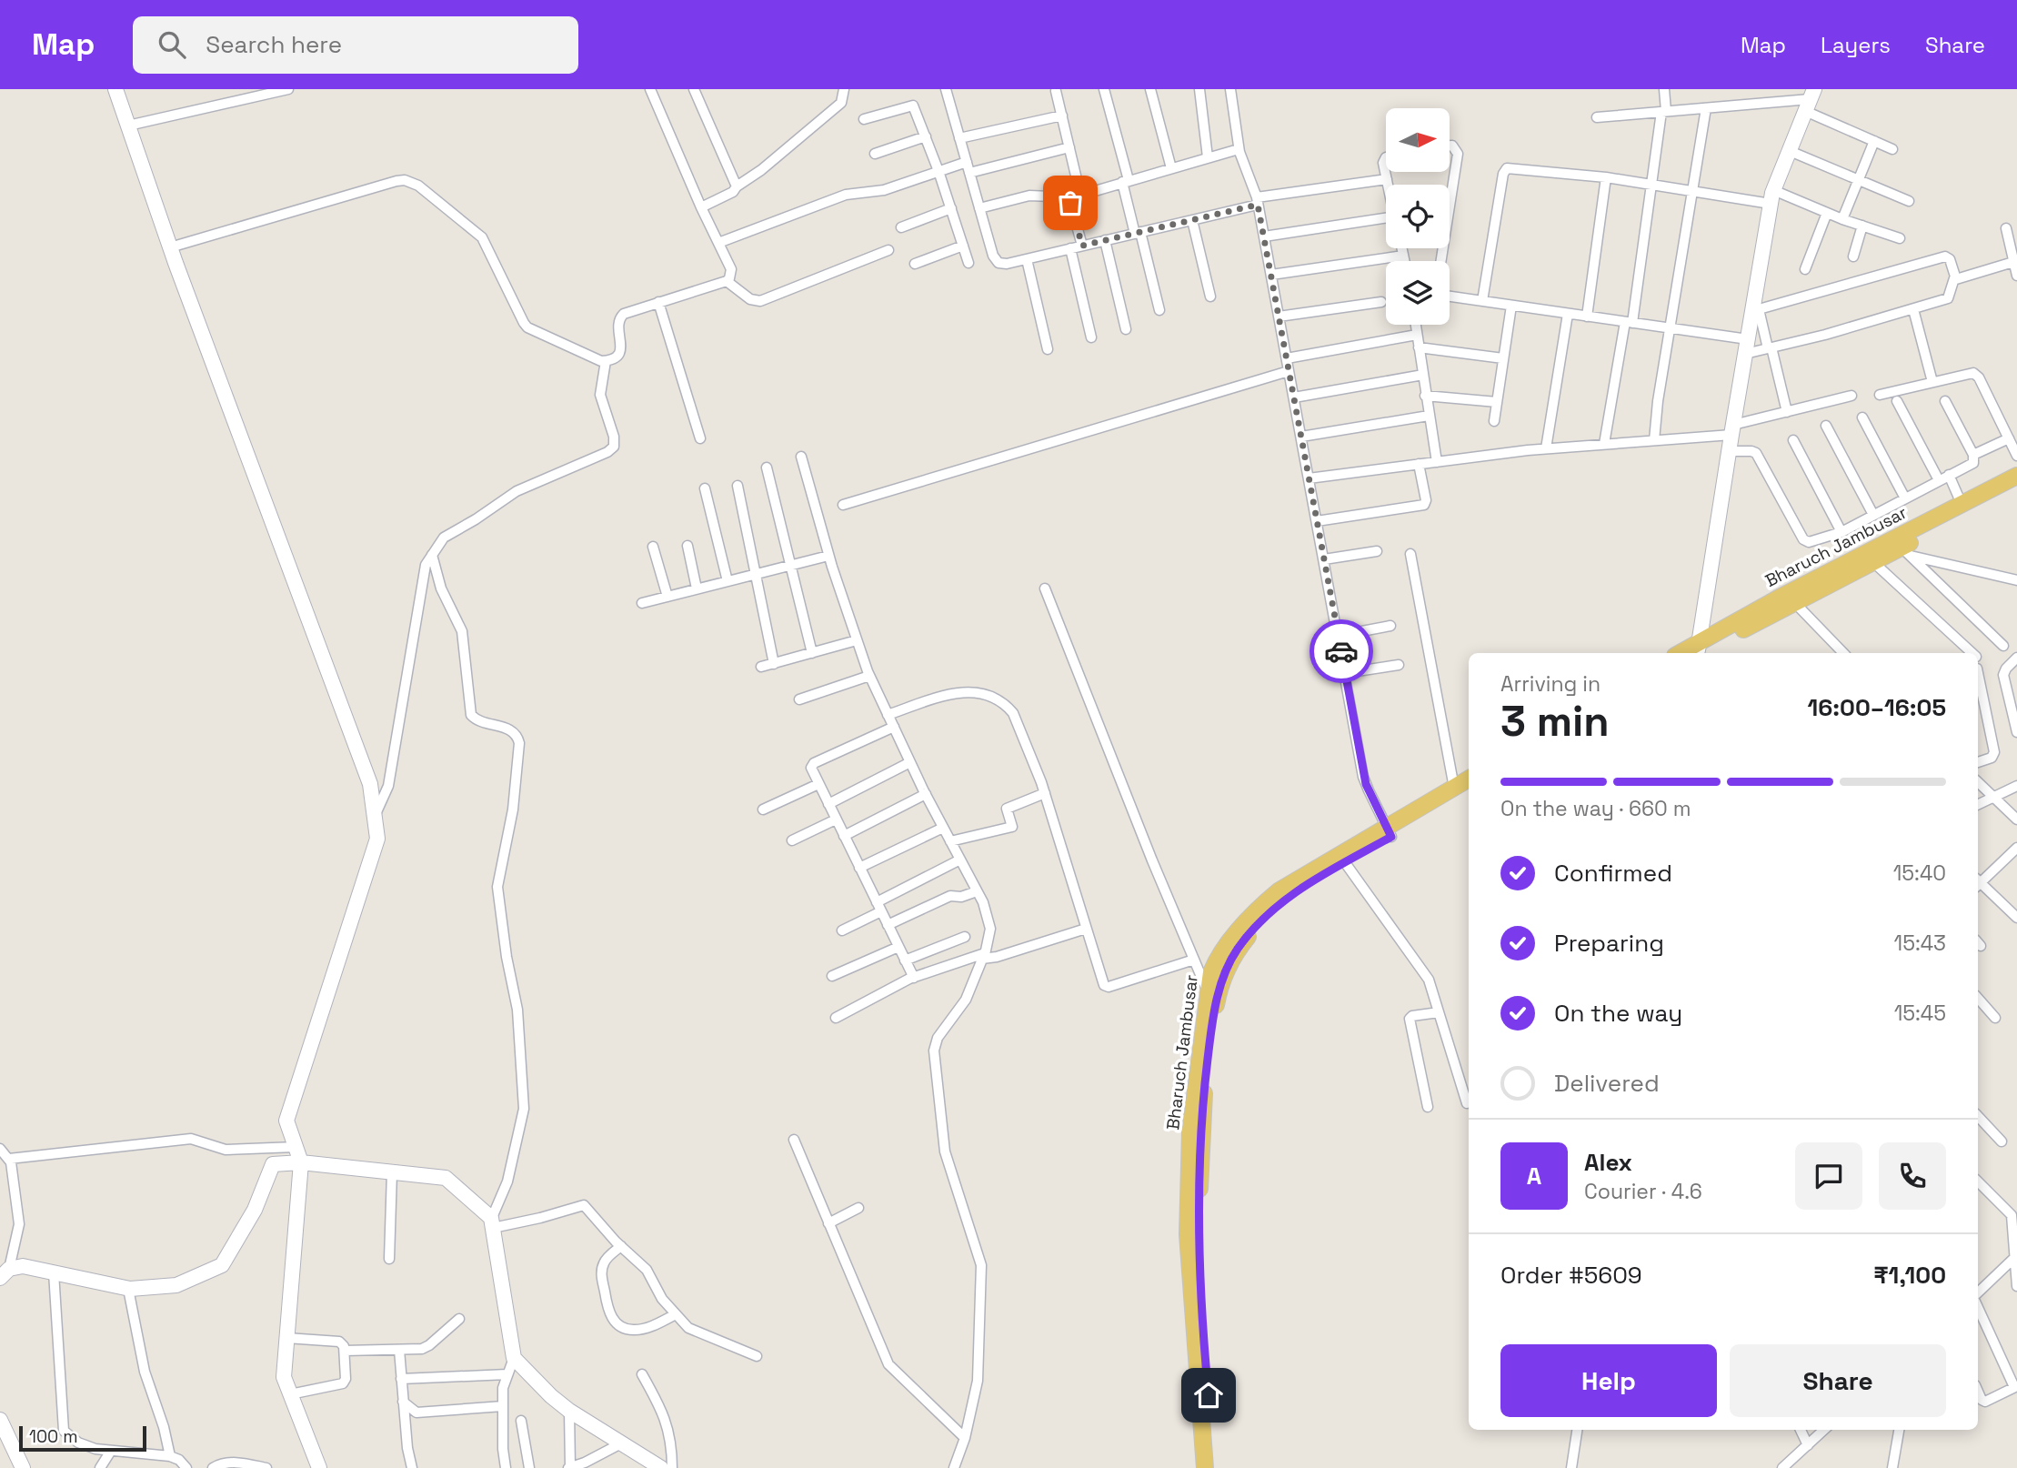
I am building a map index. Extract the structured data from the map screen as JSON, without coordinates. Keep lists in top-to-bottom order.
{
  "streets": {
    "main road": ["Bharuch Jambusar"]
  },
  "scale_bar": "100 m",
  "north": "right",
  "page": {
    "header": "Map",
    "search": "Search here",
    "nav": ["Map", "Layers", "Share"],
    "heading": ["3 min", "Arriving in", "16:00–16:05"],
    "panel": [
      "Alex",
      "Courier · 4.6",
      "Order #5609",
      "₹1,100"
    ],
    "bar": "On the way · 660 m",
    "list": [
      ["Confirmed", "15:40"],
      ["Preparing", "15:43"],
      ["On the way", "15:45"],
      "Delivered"
    ],
    "round": "A",
    "buttons": ["Help", "Share"],
    "scale": "100 m"
  }
}
